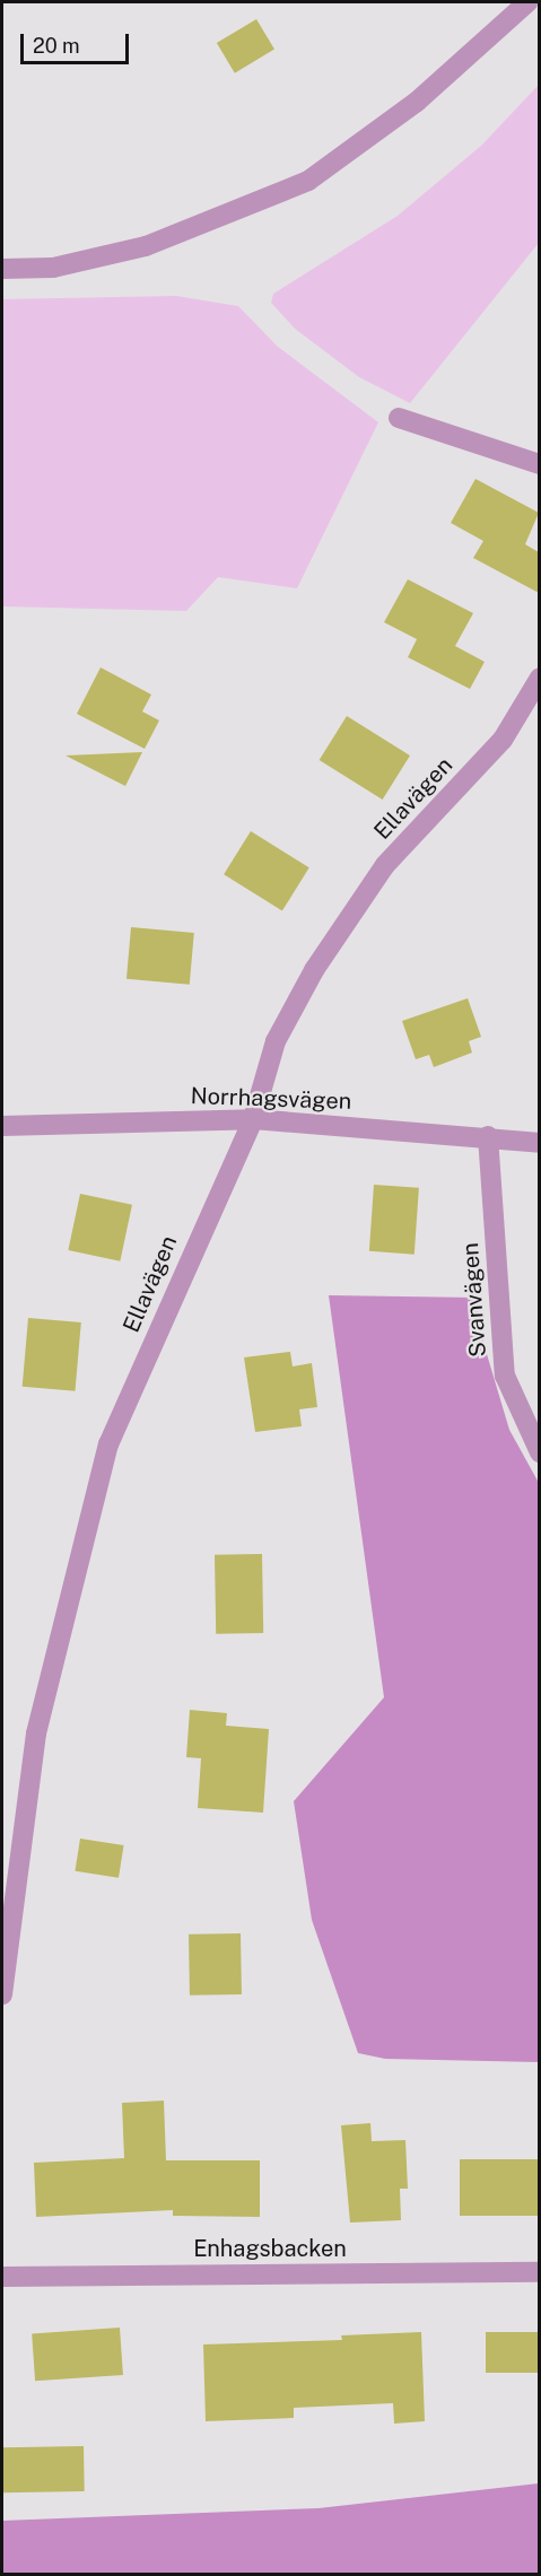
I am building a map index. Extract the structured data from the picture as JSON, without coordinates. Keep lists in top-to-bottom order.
{
  "streets": {
    "street": [
      "Ellavägen",
      "Norrhagsvägen",
      "Svanvägen",
      "Enhagsbacken"
    ]
  },
  "crossings": [
    ["Ellavägen", "Norrhagsvägen"],
    ["Norrhagsvägen", "Svanvägen"]
  ],
  "scale_bar": "20 m"
}
